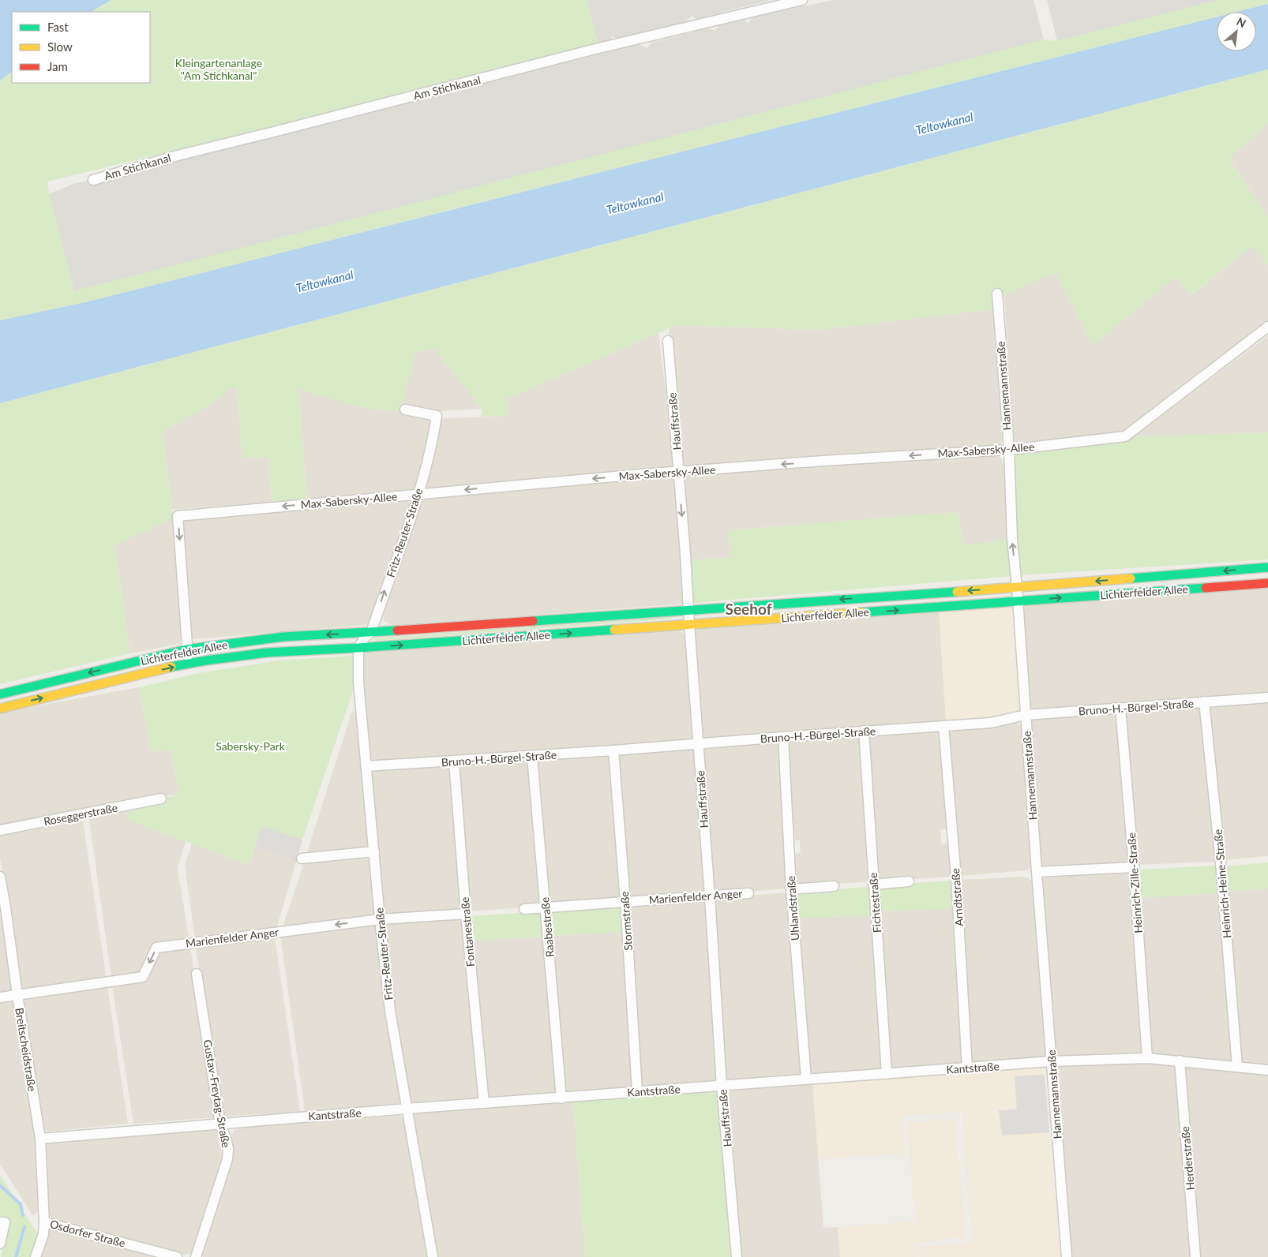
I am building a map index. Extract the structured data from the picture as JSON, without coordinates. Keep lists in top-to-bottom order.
{
  "streets": {
    "main road": ["Lichterfelder Allee"],
    "street": [
      "Am Stichkanal",
      "Hannemannstraße",
      "Hauffstraße",
      "Max-Sabersky-Allee",
      "Fritz-Reuter-Straße",
      "Bruno-H.-Bürgel-Straße",
      "Roseggerstraße",
      "Heinrich-Zille-Straße",
      "Heinrich-Heine-Straße",
      "Marienfelder Anger",
      "Arndtstraße",
      "Fichtestraße",
      "Uhlandstraße",
      "Stormstraße",
      "Raabestraße",
      "Fontanestraße",
      "Breitscheidstraße",
      "Kantstraße",
      "Gustav-Freytag-Straße",
      "Herderstraße",
      "Osdorfer Straße"
    ]
  },
  "crossings": [
    ["Hannemannstraße", "Max-Sabersky-Allee"],
    ["Hannemannstraße", "Lichterfelder Allee"],
    ["Hannemannstraße", "Bruno-H.-Bürgel-Straße"],
    ["Hannemannstraße", "Kantstraße"],
    ["Hauffstraße", "Max-Sabersky-Allee"],
    ["Hauffstraße", "Lichterfelder Allee"],
    ["Hauffstraße", "Bruno-H.-Bürgel-Straße"],
    ["Hauffstraße", "Marienfelder Anger"],
    ["Hauffstraße", "Kantstraße"],
    ["Max-Sabersky-Allee", "Fritz-Reuter-Straße"],
    ["Max-Sabersky-Allee", "Lichterfelder Allee"],
    ["Fritz-Reuter-Straße", "Lichterfelder Allee"],
    ["Fritz-Reuter-Straße", "Bruno-H.-Bürgel-Straße"],
    ["Fritz-Reuter-Straße", "Marienfelder Anger"],
    ["Fritz-Reuter-Straße", "Kantstraße"],
    ["Bruno-H.-Bürgel-Straße", "Heinrich-Zille-Straße"],
    ["Bruno-H.-Bürgel-Straße", "Heinrich-Heine-Straße"],
    ["Bruno-H.-Bürgel-Straße", "Arndtstraße"],
    ["Bruno-H.-Bürgel-Straße", "Fichtestraße"],
    ["Bruno-H.-Bürgel-Straße", "Uhlandstraße"],
    ["Bruno-H.-Bürgel-Straße", "Stormstraße"],
    ["Bruno-H.-Bürgel-Straße", "Raabestraße"],
    ["Bruno-H.-Bürgel-Straße", "Fontanestraße"],
    ["Heinrich-Zille-Straße", "Kantstraße"],
    ["Heinrich-Heine-Straße", "Kantstraße"],
    ["Marienfelder Anger", "Stormstraße"],
    ["Marienfelder Anger", "Raabestraße"],
    ["Marienfelder Anger", "Fontanestraße"],
    ["Marienfelder Anger", "Breitscheidstraße"],
    ["Arndtstraße", "Kantstraße"],
    ["Fichtestraße", "Kantstraße"],
    ["Uhlandstraße", "Kantstraße"],
    ["Stormstraße", "Kantstraße"],
    ["Raabestraße", "Kantstraße"],
    ["Fontanestraße", "Kantstraße"],
    ["Breitscheidstraße", "Kantstraße"],
    ["Breitscheidstraße", "Osdorfer Straße"],
    ["Kantstraße", "Gustav-Freytag-Straße"],
    ["Kantstraße", "Herderstraße"]
  ],
  "one_way": ["Max-Sabersky-Allee", "Marienfelder Anger"],
  "districts": ["Seehof"],
  "water": ["Teltowkanal"],
  "parks": ["Kleingartenanlage \"Am Stichkanal\"", "Sabersky-Park"],
  "legend": ["Fast", "Slow", "Jam"],
  "north": "top right"
}
